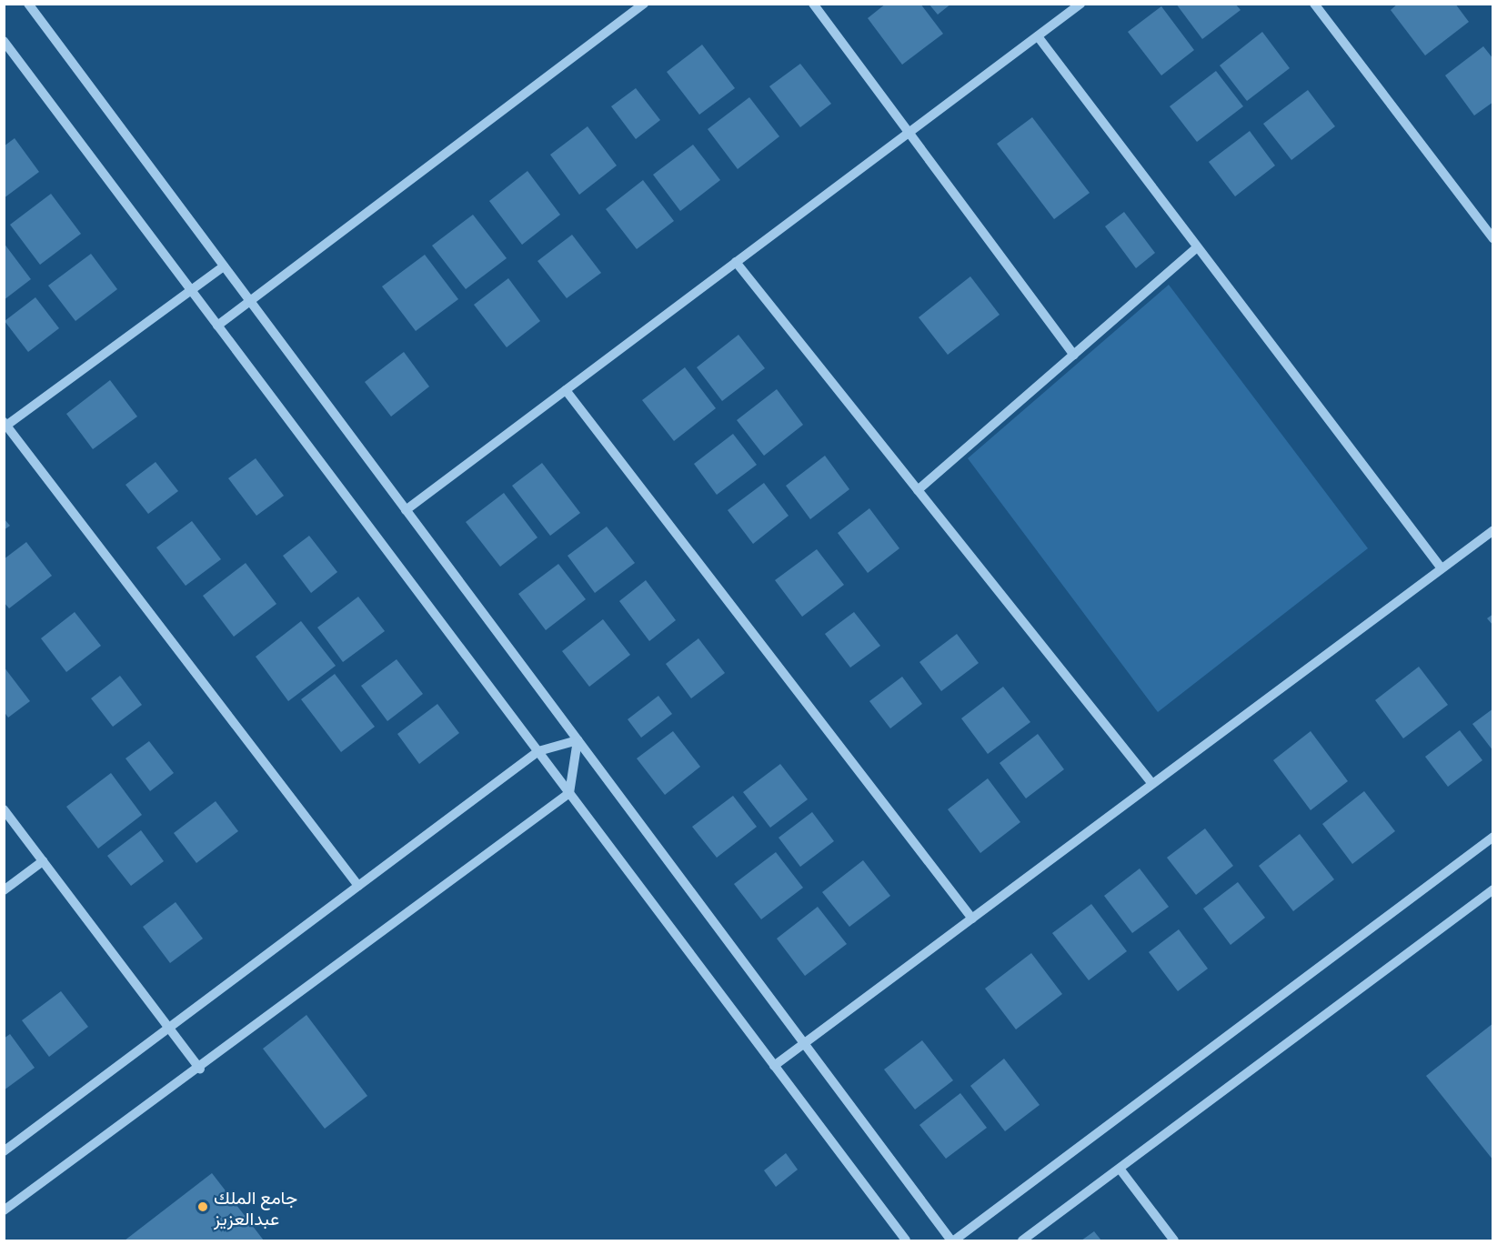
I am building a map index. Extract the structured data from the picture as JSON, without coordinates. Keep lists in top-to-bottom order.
{
  "places": ["جامع الملك عبدالعزيز"]
}
